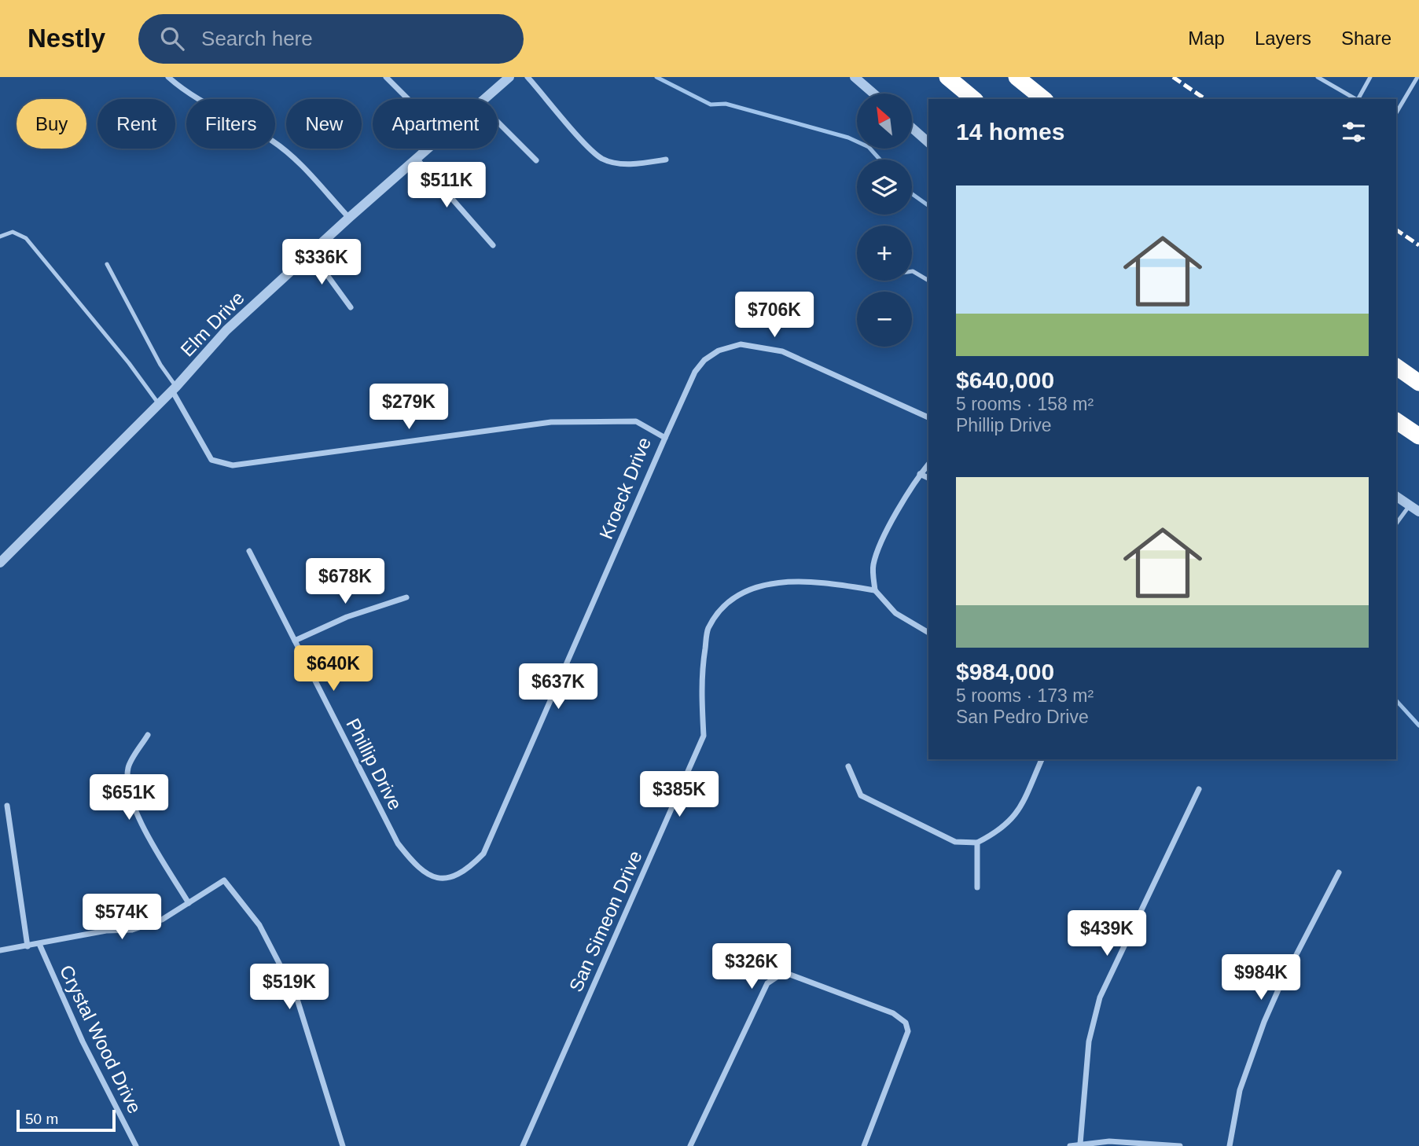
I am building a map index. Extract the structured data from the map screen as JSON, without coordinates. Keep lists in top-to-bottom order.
{
  "streets": {
    "street": [
      "Elm Drive",
      "Kroeck Drive",
      "Phillip Drive",
      "San Simeon Drive",
      "Crystal Wood Drive"
    ]
  },
  "crossings": [
    ["Elm Drive", "Kroeck Drive"],
    ["Kroeck Drive", "Phillip Drive"]
  ],
  "scale_bar": "50 m",
  "north": "top left",
  "page": {
    "header": "Nestly",
    "search": "Search here",
    "nav": ["Map", "Layers", "Share"],
    "map_buttons": ["+", "−"],
    "chip": [
      "Buy",
      "Rent",
      "Filters",
      "New",
      "Apartment"
    ],
    "heading": "14 homes",
    "price": [
      "$511K",
      "$336K",
      "$706K",
      "$279K",
      "$678K",
      "$640K",
      "$637K",
      "$385K",
      "$651K",
      "$574K",
      "$439K",
      "$326K",
      "$984K",
      "$519K"
    ],
    "list": [
      {
        "name": "$640,000",
        "note": "5 rooms · 158 m² · Phillip Drive"
      },
      {
        "name": "$984,000",
        "note": "5 rooms · 173 m² · San Pedro Drive"
      }
    ],
    "scale": "50 m"
  }
}
